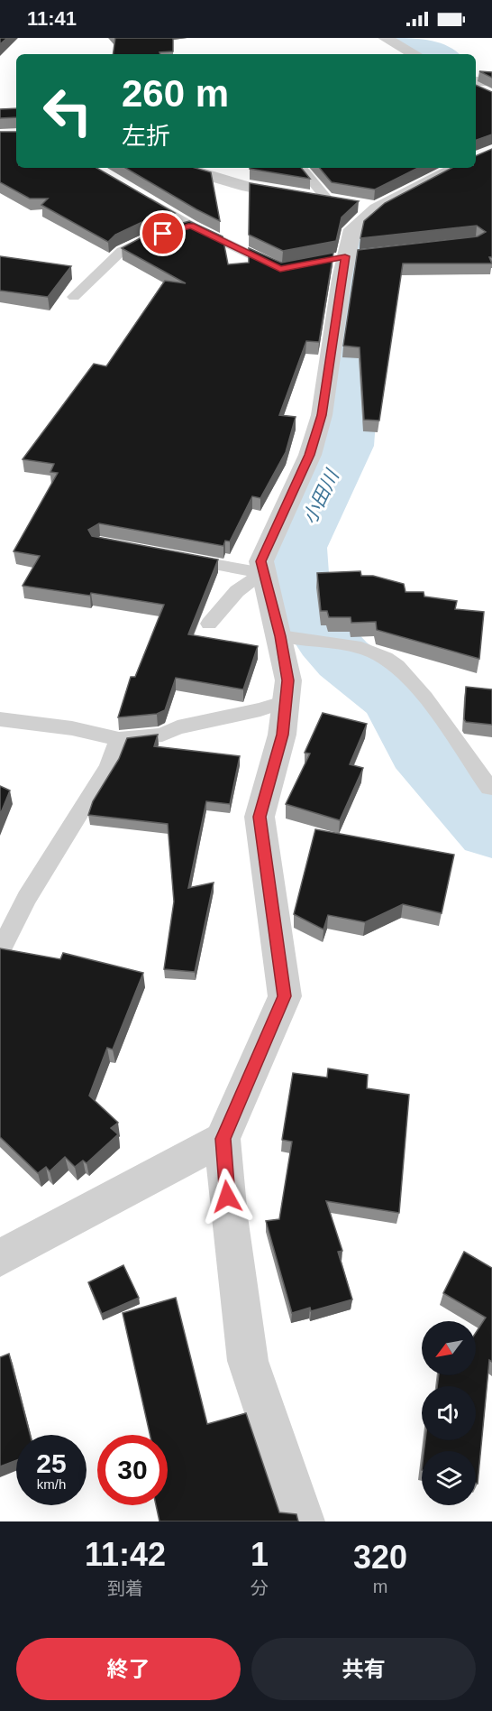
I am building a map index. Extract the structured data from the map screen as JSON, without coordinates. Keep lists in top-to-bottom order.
{
  "water": ["小田川"],
  "north": "bottom left",
  "page": {
    "status": "11:41",
    "turn": ["260 m", "左折"],
    "speed": "25 km/h",
    "limit": "30",
    "eta": [
      "11:42",
      "到着",
      "1",
      "分",
      "320",
      "m"
    ],
    "buttons": ["終了", "共有"]
  }
}
